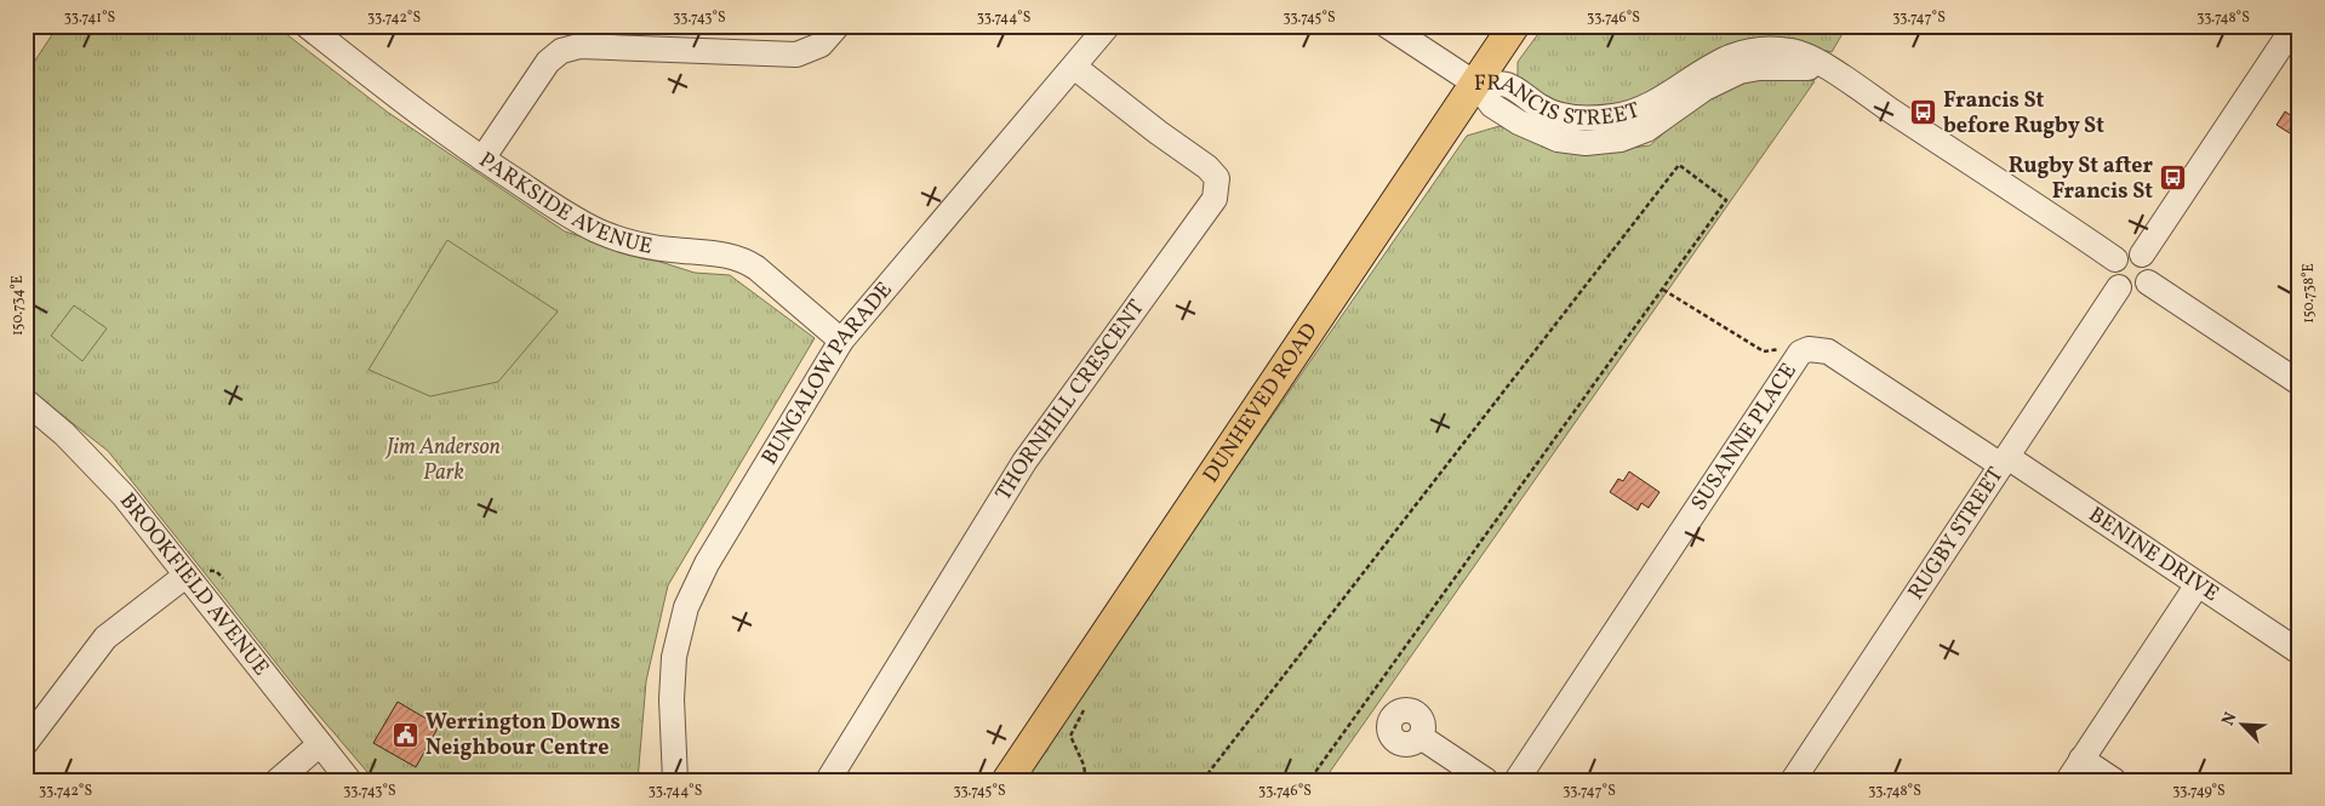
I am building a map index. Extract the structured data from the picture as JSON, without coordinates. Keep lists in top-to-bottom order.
{
  "streets": {
    "main road": ["DUNHEVED ROAD"],
    "street": [
      "FRANCIS STREET",
      "PARKSIDE AVENUE",
      "BUNGALOW PARADE",
      "THORNHILL CRESCENT",
      "SUSANNE PLACE",
      "RUGBY STREET",
      "BENINE DRIVE",
      "BROOKFIELD AVENUE"
    ]
  },
  "crossings": [
    ["FRANCIS STREET", "DUNHEVED ROAD"],
    ["FRANCIS STREET", "RUGBY STREET"],
    ["PARKSIDE AVENUE", "BUNGALOW PARADE"],
    ["BUNGALOW PARADE", "THORNHILL CRESCENT"],
    ["SUSANNE PLACE", "RUGBY STREET"],
    ["SUSANNE PLACE", "BENINE DRIVE"],
    ["RUGBY STREET", "BENINE DRIVE"]
  ],
  "parks": ["Jim Anderson Park"],
  "places": {
    "bus stop": ["Francis St before Rugby St", "Rugby St after Francis St"],
    "public building": ["Werrington Downs Neighbour Centre"]
  },
  "north": "top left",
  "coordinates": [
    "33.741°S",
    "33.742°S",
    "33.743°S",
    "33.744°S",
    "33.745°S",
    "33.746°S",
    "33.747°S",
    "33.748°S",
    "150.738°E",
    "150.734°E",
    "33.749°S"
  ]
}
